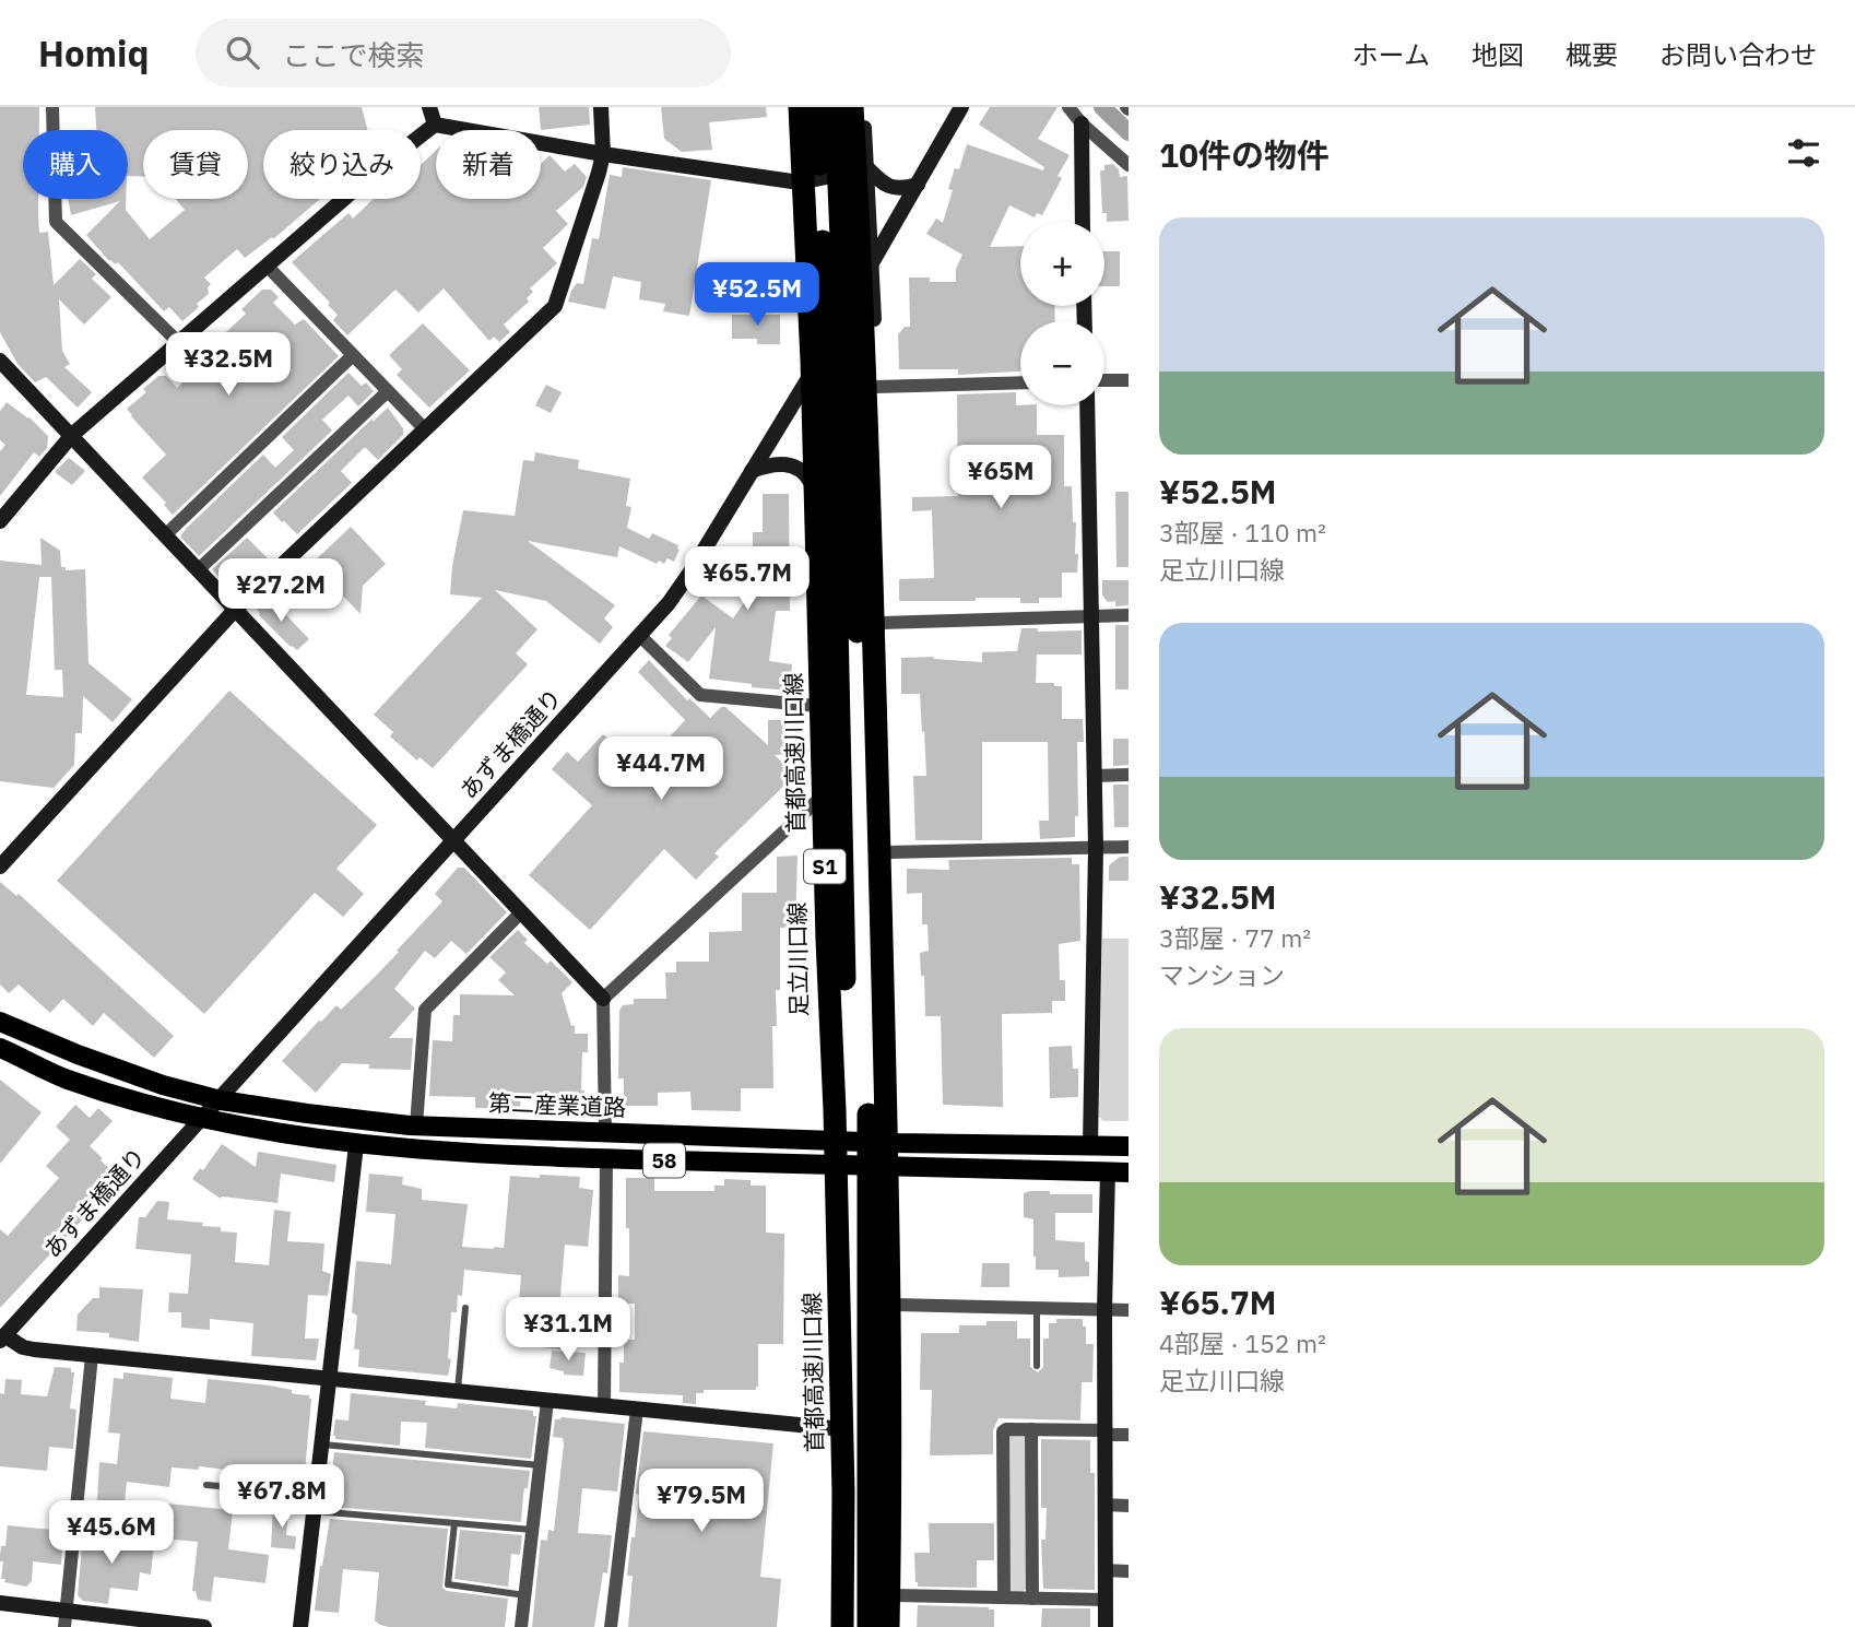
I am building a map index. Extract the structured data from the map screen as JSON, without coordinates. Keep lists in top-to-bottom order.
{
  "streets": {
    "highway": ["首都高速川口線", "S1"],
    "main road": ["第二産業道路", "58"],
    "street": ["あずま橋通り", "足立川口線"]
  },
  "crossings": [
    ["あずま橋通り", "足立川口線"],
    ["あずま橋通り", "第二産業道路"],
    ["あずま橋通り", "58"],
    ["首都高速川口線", "足立川口線"],
    ["足立川口線", "第二産業道路"],
    ["足立川口線", "58"]
  ],
  "page": {
    "header": "Homiq",
    "search": "ここで検索",
    "nav": [
      "ホーム",
      "地図",
      "概要",
      "お問い合わせ"
    ],
    "heading": "10件の物件",
    "chip": [
      "購入",
      "賃貸",
      "絞り込み",
      "新着"
    ],
    "list": [
      {
        "name": "¥52.5M",
        "note": "3部屋 · 110 m² · 足立川口線"
      },
      {
        "name": "¥32.5M",
        "note": "3部屋 · 77 m² · マンション"
      },
      {
        "name": "¥65.7M",
        "note": "4部屋 · 152 m² · 足立川口線"
      }
    ],
    "map_buttons": ["+", "−"],
    "price": [
      "¥52.5M",
      "¥32.5M",
      "¥65M",
      "¥65.7M",
      "¥27.2M",
      "¥44.7M",
      "¥31.1M",
      "¥67.8M",
      "¥79.5M",
      "¥45.6M"
    ]
  }
}
